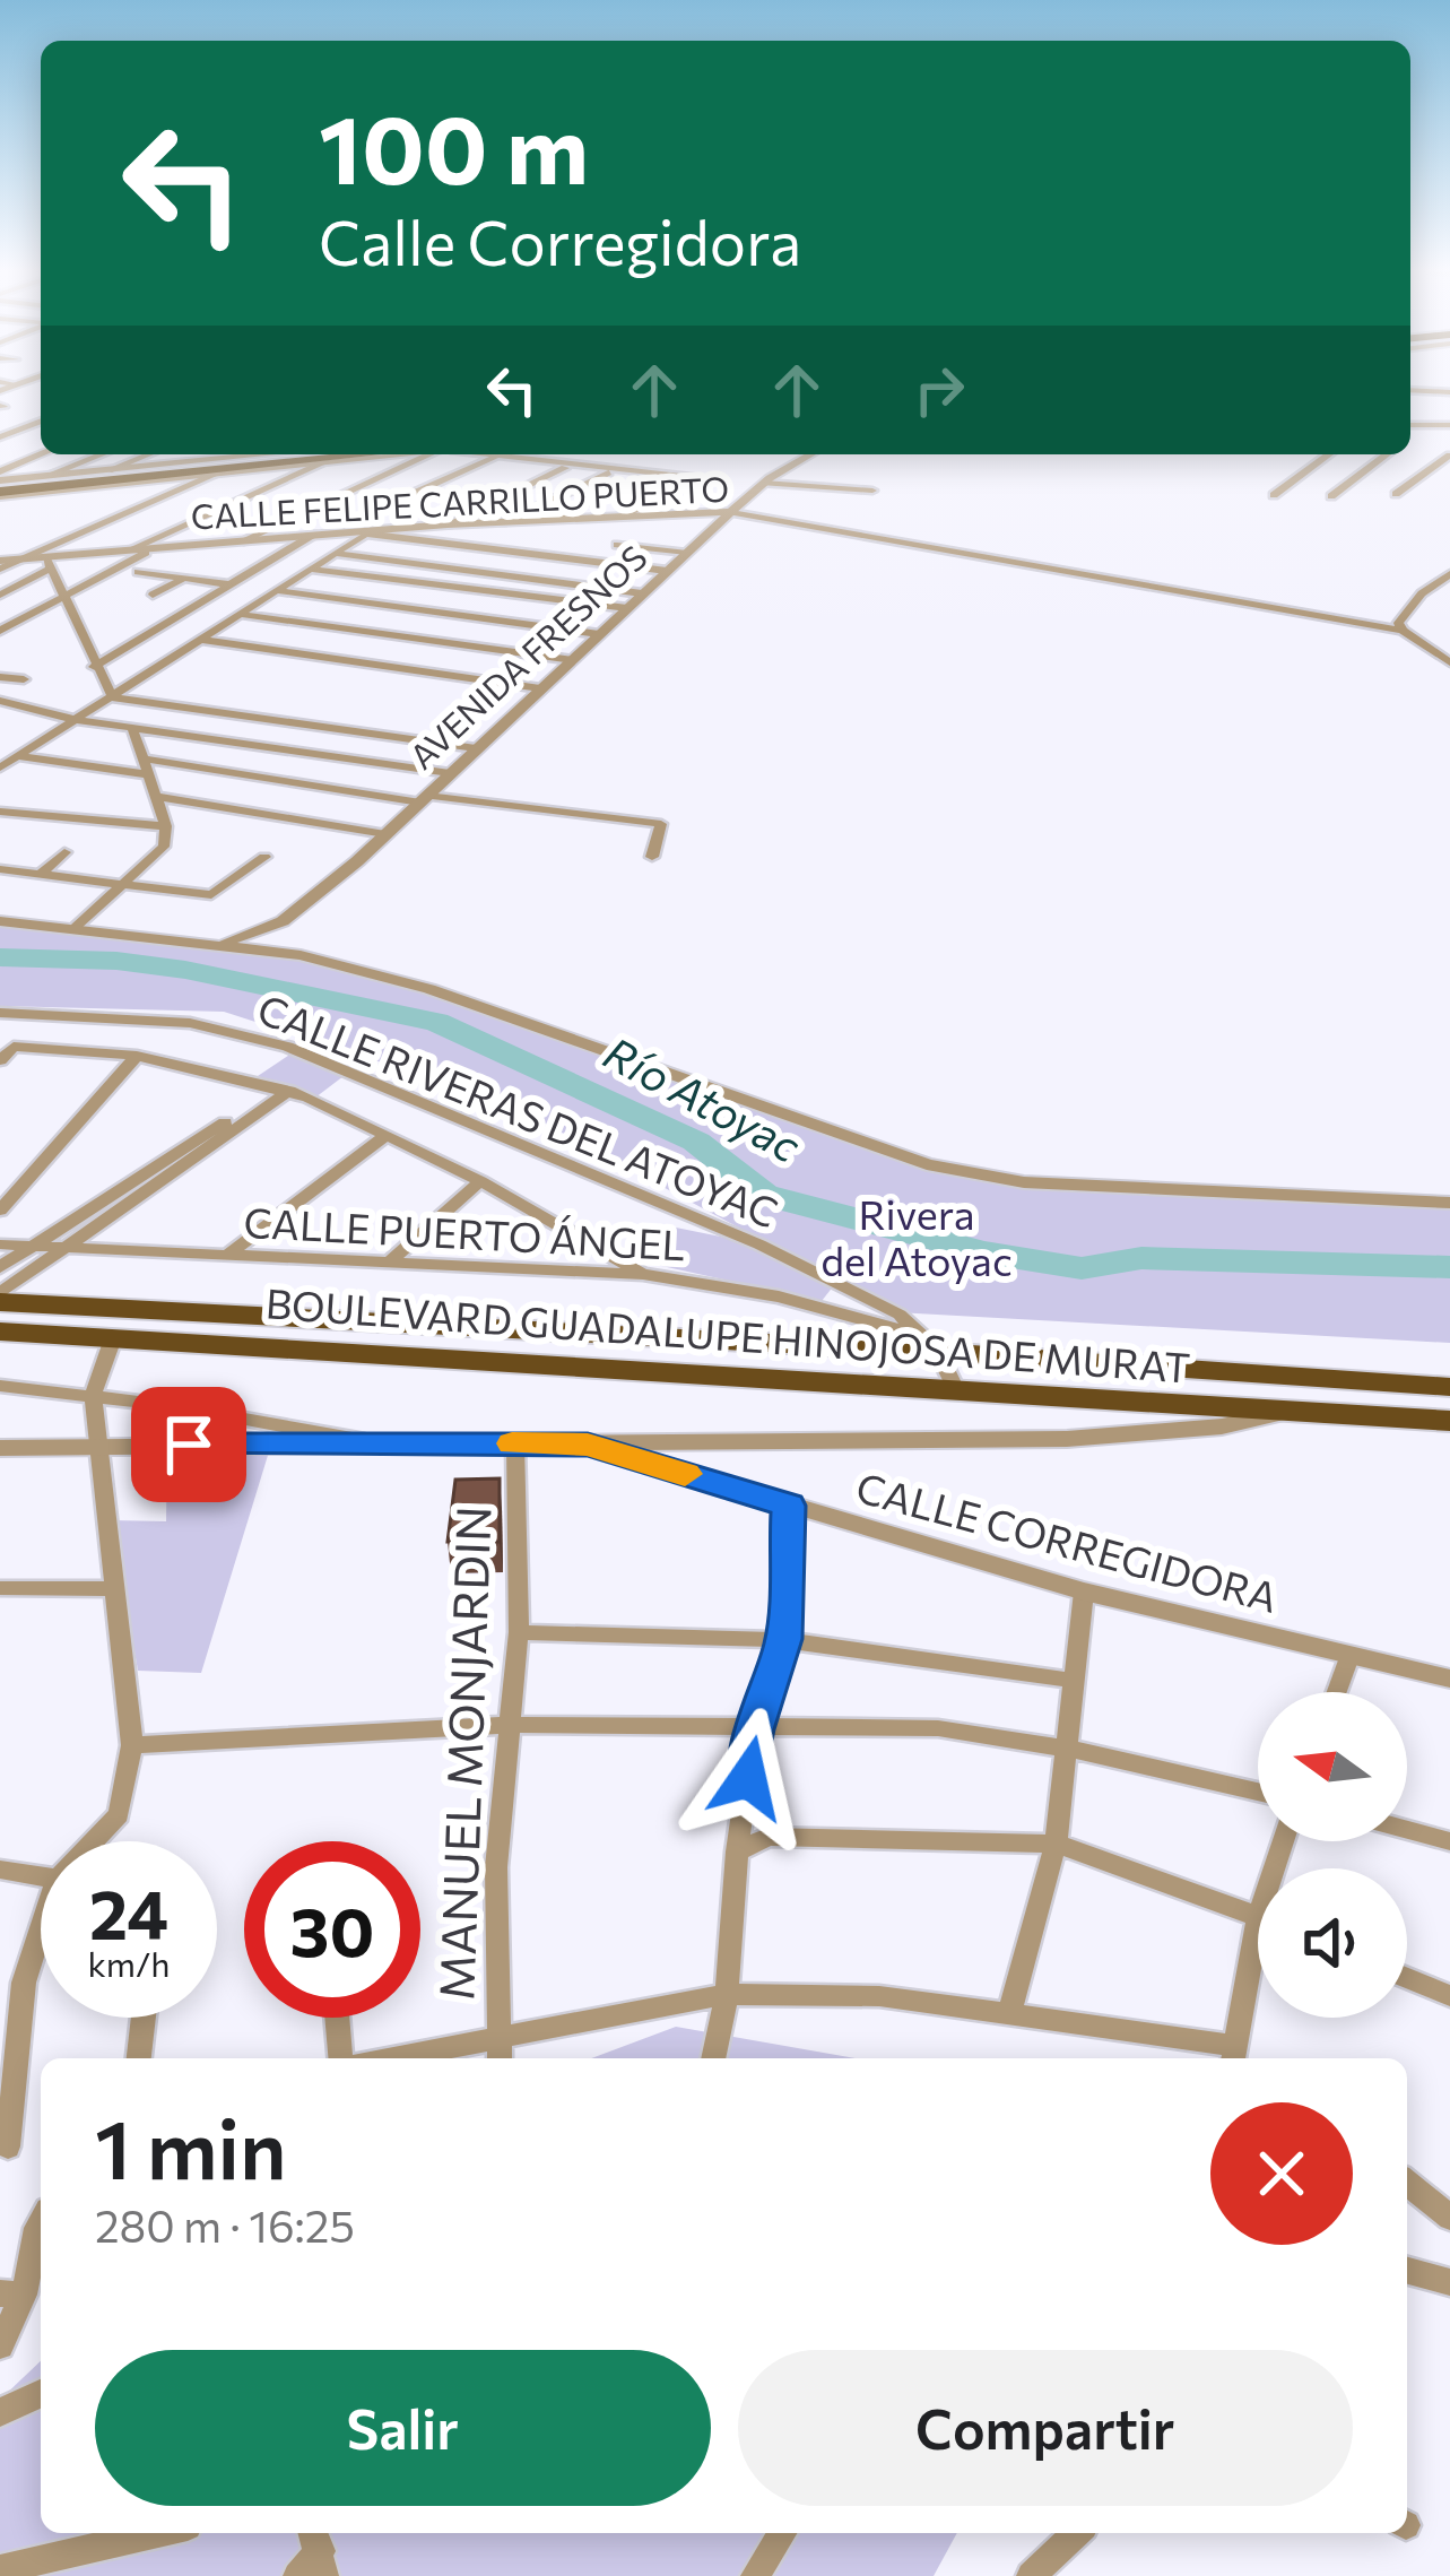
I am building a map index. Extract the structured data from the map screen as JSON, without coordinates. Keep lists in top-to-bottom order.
{
  "streets": {
    "main road": ["BOULEVARD GUADALUPE HINOJOSA DE MURAT"],
    "street": [
      "CALLE FELIPE CARRILLO PUERTO",
      "AVENIDA FRESNOS",
      "CALLE RIVERAS DEL ATOYAC",
      "CALLE PUERTO ÁNGEL",
      "CALLE CORREGIDORA",
      "MANUEL MONJARDIN"
    ]
  },
  "crossings": [
    ["CALLE FELIPE CARRILLO PUERTO", "AVENIDA FRESNOS"],
    ["CALLE RIVERAS DEL ATOYAC", "CALLE PUERTO ÁNGEL"],
    ["CALLE RIVERAS DEL ATOYAC", "BOULEVARD GUADALUPE HINOJOSA DE MURAT"],
    ["CALLE PUERTO ÁNGEL", "BOULEVARD GUADALUPE HINOJOSA DE MURAT"]
  ],
  "water": ["Río Atoyac"],
  "parks": ["Rivera del Atoyac"],
  "north": "left",
  "page": {
    "turn": ["100 m", "Calle Corregidora"],
    "speed": "24 km/h",
    "limit": "30",
    "heading": ["1 min", "280 m · 16:25"],
    "buttons": ["Salir", "Compartir"]
  }
}
